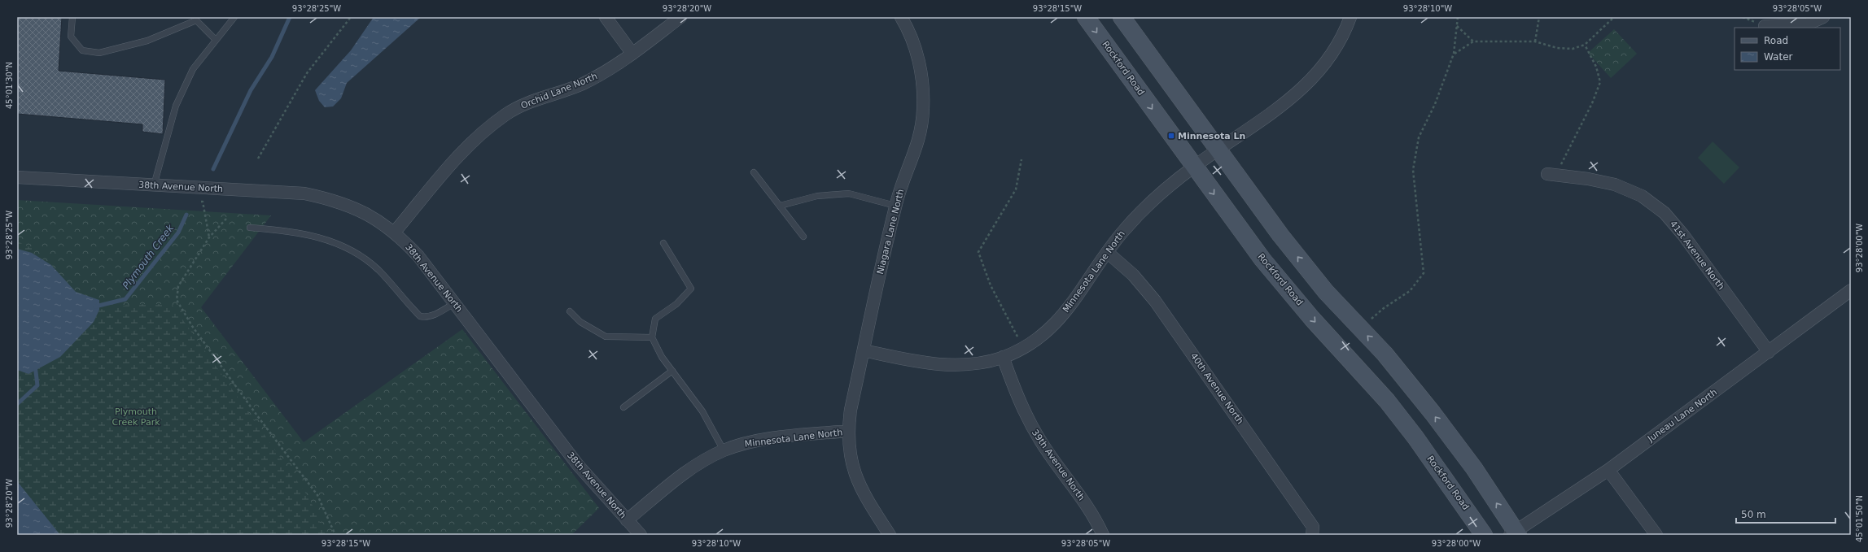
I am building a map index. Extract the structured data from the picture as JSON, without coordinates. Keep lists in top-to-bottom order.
{
  "streets": {
    "main road": ["Rockford Road"],
    "street": [
      "Orchid Lane North",
      "38th Avenue North",
      "Niagara Lane North",
      "41st Avenue North",
      "Minnesota Lane North",
      "40th Avenue North",
      "Juneau Lane North",
      "39th Avenue North"
    ]
  },
  "crossings": [
    ["Rockford Road", "Minnesota Lane North"],
    ["Orchid Lane North", "38th Avenue North"],
    ["38th Avenue North", "Minnesota Lane North"],
    ["Niagara Lane North", "Minnesota Lane North"],
    ["41st Avenue North", "Juneau Lane North"],
    ["Minnesota Lane North", "40th Avenue North"],
    ["Minnesota Lane North", "39th Avenue North"]
  ],
  "water": ["Plymouth Creek"],
  "parks": ["Plymouth Creek Park"],
  "places": {
    "transit": ["Minnesota Ln"]
  },
  "legend": ["Road", "Water"],
  "scale_bar": "50 m",
  "coordinates": [
    "93°28'25\"W",
    "93°28'20\"W",
    "93°28'15\"W",
    "93°28'10\"W",
    "93°28'05\"W",
    "45°01'30\"N",
    "93°28'00\"W",
    "45°01'50\"N"
  ]
}
